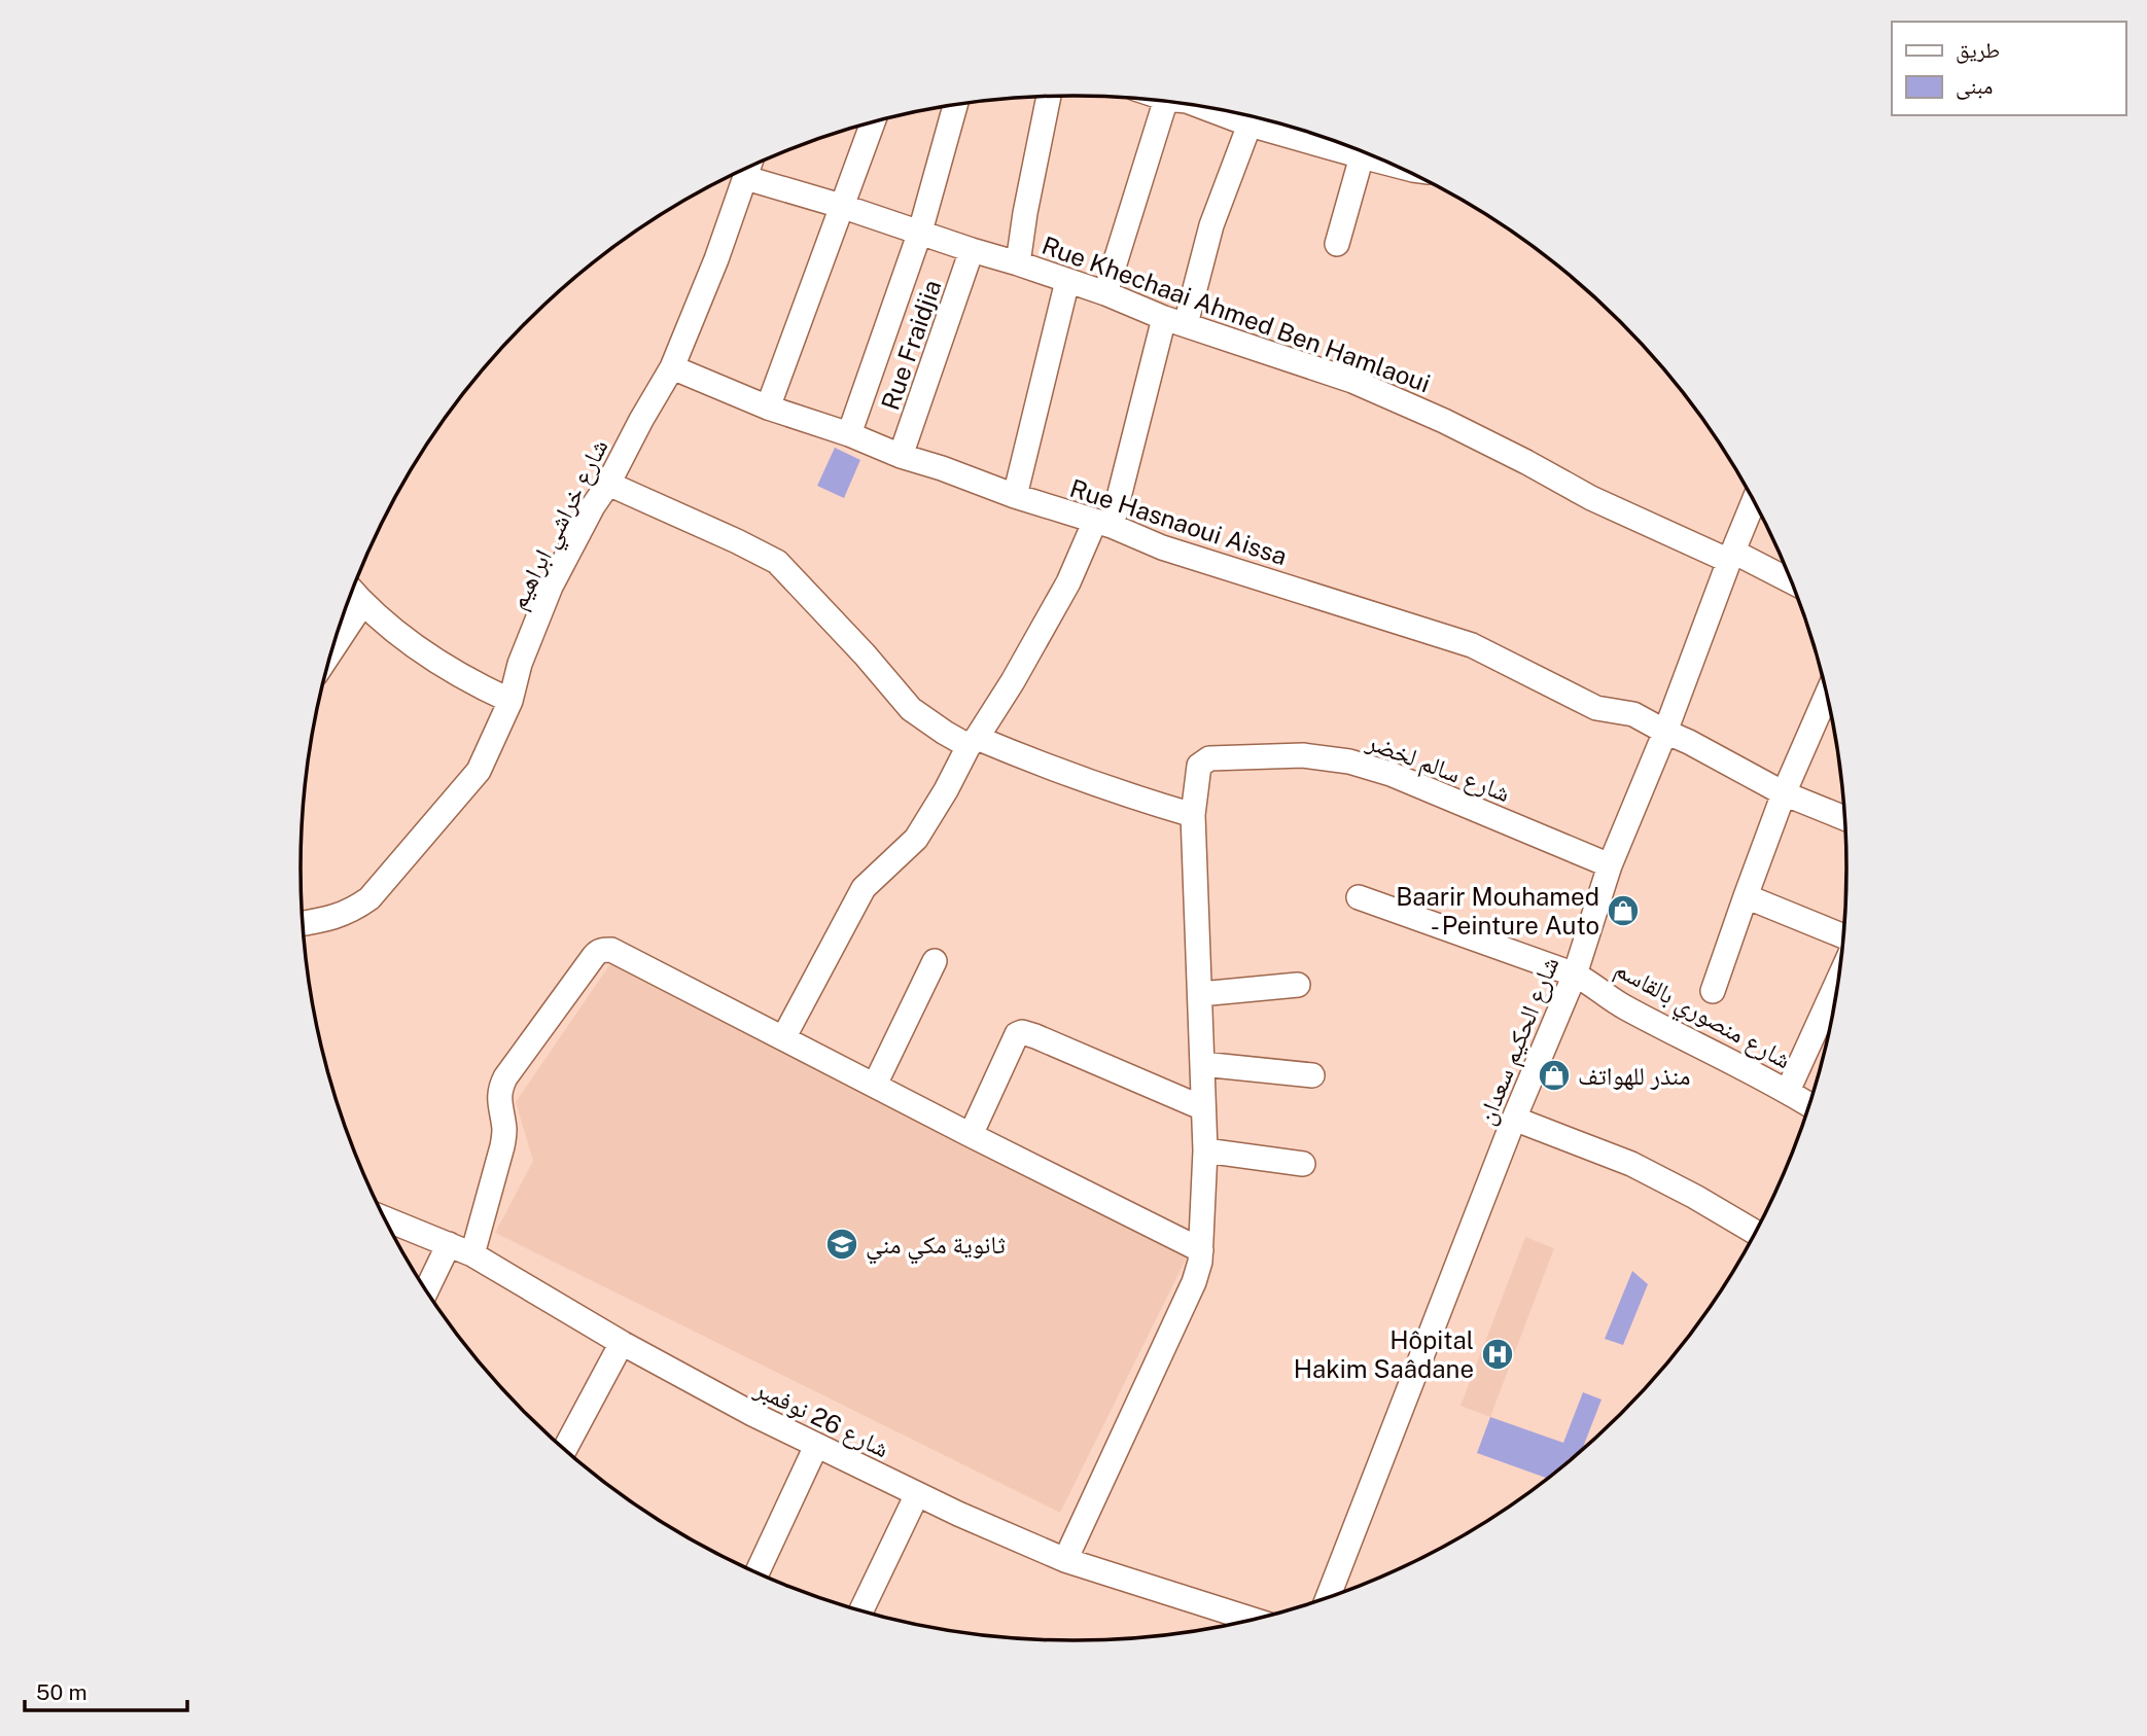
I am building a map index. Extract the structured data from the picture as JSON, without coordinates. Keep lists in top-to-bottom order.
{
  "streets": {
    "street": [
      "Rue Khechaai Ahmed Ben Hamlaoui",
      "Rue Fraidjia",
      "Rue Hasnaoui Aissa",
      "شارع خراشي ابراهيم",
      "شارع سالم لخضر",
      "شارع منصوري بالقاسم",
      "شارع الحكيم سعدان",
      "شارع 26 نوفمبر"
    ]
  },
  "crossings": [
    ["Rue Khechaai Ahmed Ben Hamlaoui", "Rue Fraidjia"],
    ["Rue Khechaai Ahmed Ben Hamlaoui", "شارع خراشي ابراهيم"],
    ["Rue Khechaai Ahmed Ben Hamlaoui", "شارع الحكيم سعدان"],
    ["Rue Fraidjia", "Rue Hasnaoui Aissa"],
    ["Rue Hasnaoui Aissa", "شارع خراشي ابراهيم"],
    ["Rue Hasnaoui Aissa", "شارع الحكيم سعدان"],
    ["شارع سالم لخضر", "شارع الحكيم سعدان"],
    ["شارع منصوري بالقاسم", "شارع الحكيم سعدان"]
  ],
  "places": {
    "shop": ["Baarir Mouhamed - Peinture Auto", "منذر للهواتف"],
    "school or university": ["ثانوية مكي مني"],
    "hospital": ["Hôpital Hakim Saâdane"]
  },
  "legend": ["طريق", "مبنى"],
  "scale_bar": "50 m"
}
